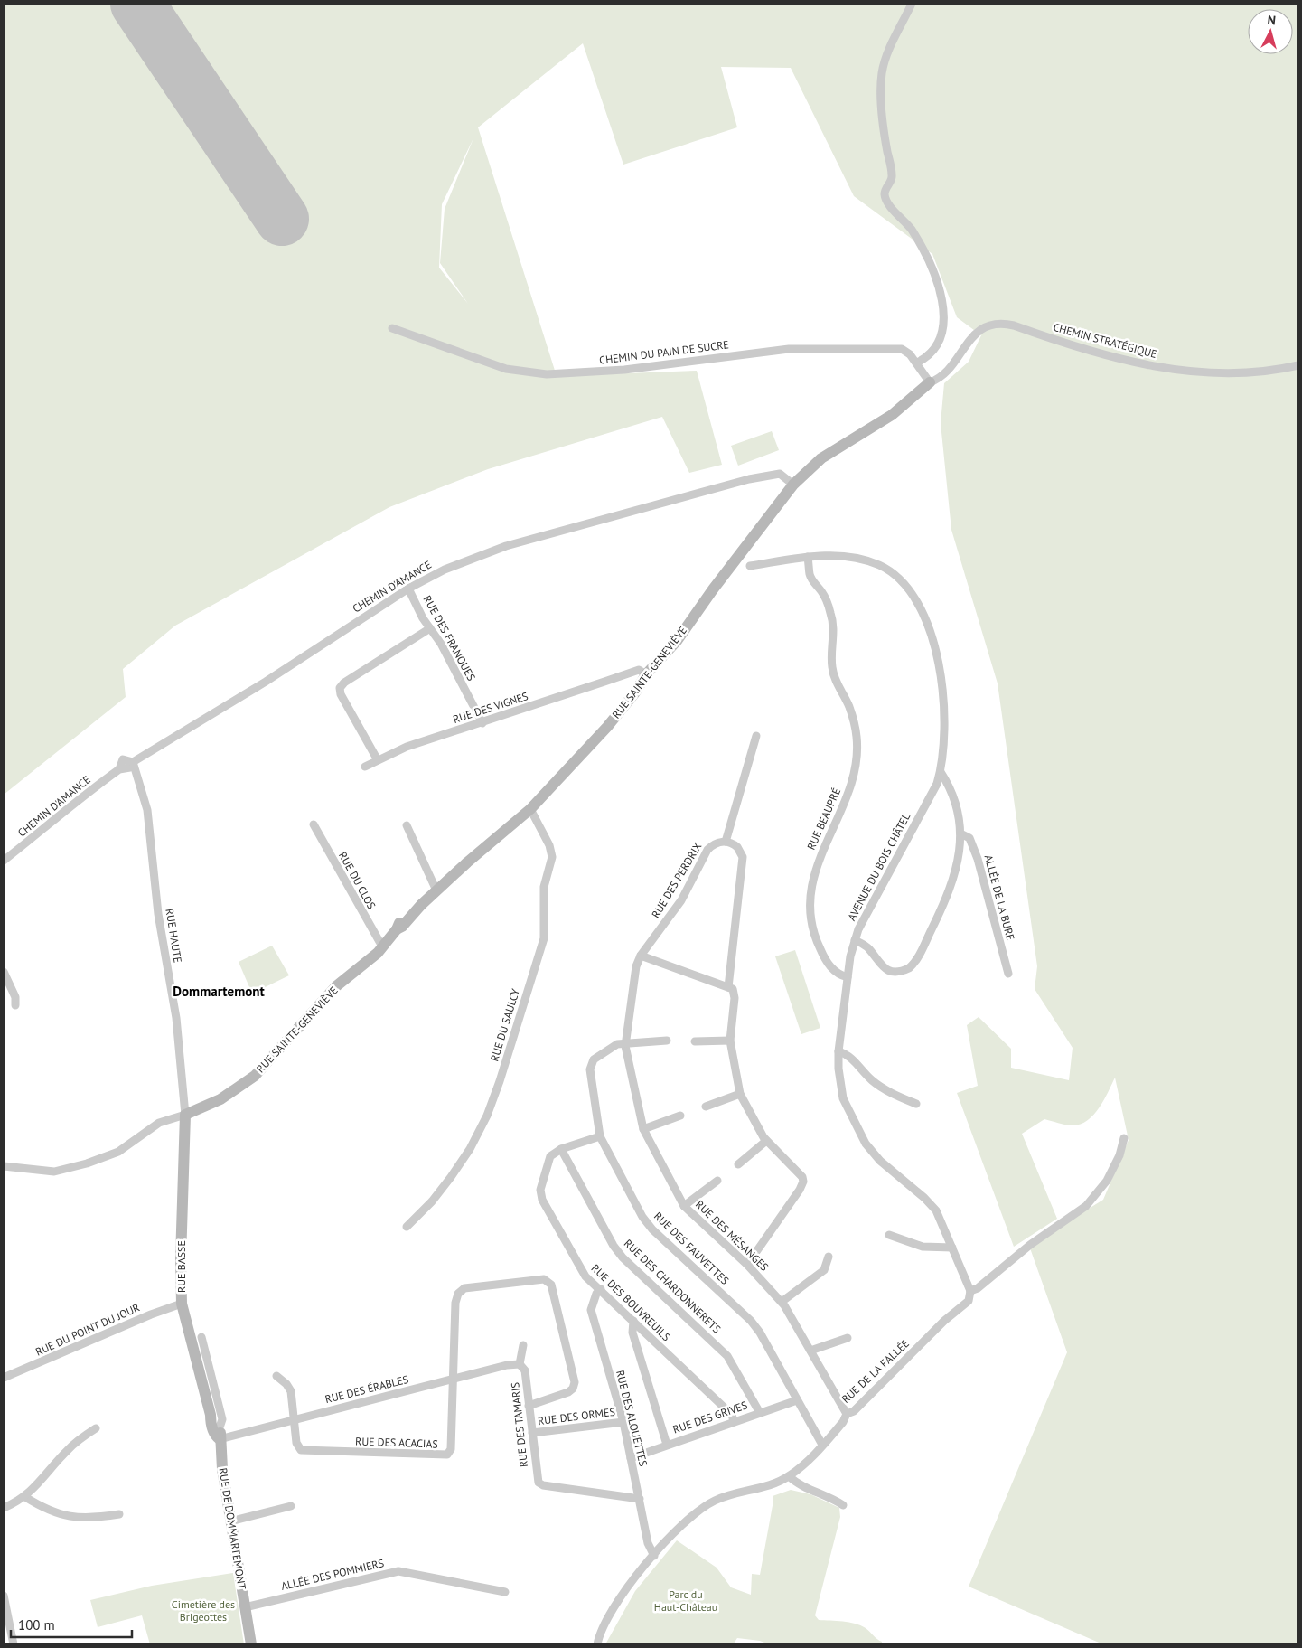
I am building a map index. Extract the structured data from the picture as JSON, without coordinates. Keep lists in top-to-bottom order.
{
  "streets": {
    "street": [
      "CHEMIN STRATÉGIQUE",
      "CHEMIN DU PAIN DE SUCRE",
      "CHEMIN D'AMANCE",
      "RUE DES FRANOUES",
      "RUE SAINTE-GENEVIÈVE",
      "RUE DES VIGNES",
      "RUE BEAUPRÉ",
      "AVENUE DU BOIS CHÂTEL",
      "RUE DU CLOS",
      "RUE DES PERDRIX",
      "ALLÉE DE LA BURE",
      "RUE HAUTE",
      "RUE DU SAULCY",
      "RUE DES MÉSANGES",
      "RUE DES FAUVETTES",
      "RUE BASSE",
      "RUE DES CHARDONNERETS",
      "RUE DES BOUVREUILS",
      "RUE DU POINT DU JOUR",
      "RUE DE LA FALLÉE",
      "RUE DES ÉRABLES",
      "RUE DES ORMES",
      "RUE DES GRIVES",
      "RUE DES ALOUETTES",
      "RUE DES TAMARIS",
      "RUE DES ACACIAS",
      "RUE DE DOMMARTEMONT",
      "ALLÉE DES POMMIERS"
    ]
  },
  "crossings": [
    ["CHEMIN STRATÉGIQUE", "CHEMIN DU PAIN DE SUCRE"],
    ["CHEMIN STRATÉGIQUE", "RUE SAINTE-GENEVIÈVE"],
    ["CHEMIN DU PAIN DE SUCRE", "RUE SAINTE-GENEVIÈVE"],
    ["CHEMIN D'AMANCE", "RUE DES FRANOUES"],
    ["CHEMIN D'AMANCE", "RUE SAINTE-GENEVIÈVE"],
    ["CHEMIN D'AMANCE", "RUE HAUTE"],
    ["RUE DES FRANOUES", "RUE DES VIGNES"],
    ["RUE SAINTE-GENEVIÈVE", "RUE DES VIGNES"],
    ["RUE SAINTE-GENEVIÈVE", "RUE DU CLOS"],
    ["RUE SAINTE-GENEVIÈVE", "RUE HAUTE"],
    ["RUE SAINTE-GENEVIÈVE", "RUE DU SAULCY"],
    ["RUE SAINTE-GENEVIÈVE", "RUE BASSE"],
    ["RUE BEAUPRÉ", "AVENUE DU BOIS CHÂTEL"],
    ["AVENUE DU BOIS CHÂTEL", "RUE DE LA FALLÉE"],
    ["RUE DES PERDRIX", "RUE DES MÉSANGES"],
    ["RUE HAUTE", "RUE BASSE"],
    ["RUE DES MÉSANGES", "RUE DES FAUVETTES"],
    ["RUE DES MÉSANGES", "RUE DE LA FALLÉE"],
    ["RUE DES FAUVETTES", "RUE DE LA FALLÉE"],
    ["RUE DES FAUVETTES", "RUE DES GRIVES"],
    ["RUE BASSE", "RUE DU POINT DU JOUR"],
    ["RUE BASSE", "RUE DES ÉRABLES"],
    ["RUE BASSE", "RUE DE DOMMARTEMONT"],
    ["RUE DES CHARDONNERETS", "RUE DES BOUVREUILS"],
    ["RUE DES CHARDONNERETS", "RUE DES GRIVES"],
    ["RUE DES BOUVREUILS", "RUE DES GRIVES"],
    ["RUE DES BOUVREUILS", "RUE DES ALOUETTES"],
    ["RUE DE LA FALLÉE", "RUE DES ALOUETTES"],
    ["RUE DES ÉRABLES", "RUE DES TAMARIS"],
    ["RUE DES ÉRABLES", "RUE DES ACACIAS"],
    ["RUE DES ÉRABLES", "RUE DE DOMMARTEMONT"],
    ["RUE DES ORMES", "RUE DES ALOUETTES"],
    ["RUE DES ORMES", "RUE DES TAMARIS"],
    ["RUE DES GRIVES", "RUE DES ALOUETTES"],
    ["RUE DES ALOUETTES", "RUE DES TAMARIS"],
    ["RUE DE DOMMARTEMONT", "ALLÉE DES POMMIERS"]
  ],
  "districts": ["Dommartemont"],
  "parks": ["Parc du Haut-Château", "Cimetière des Brigeottes"],
  "scale_bar": "100 m",
  "north": "top"
}
